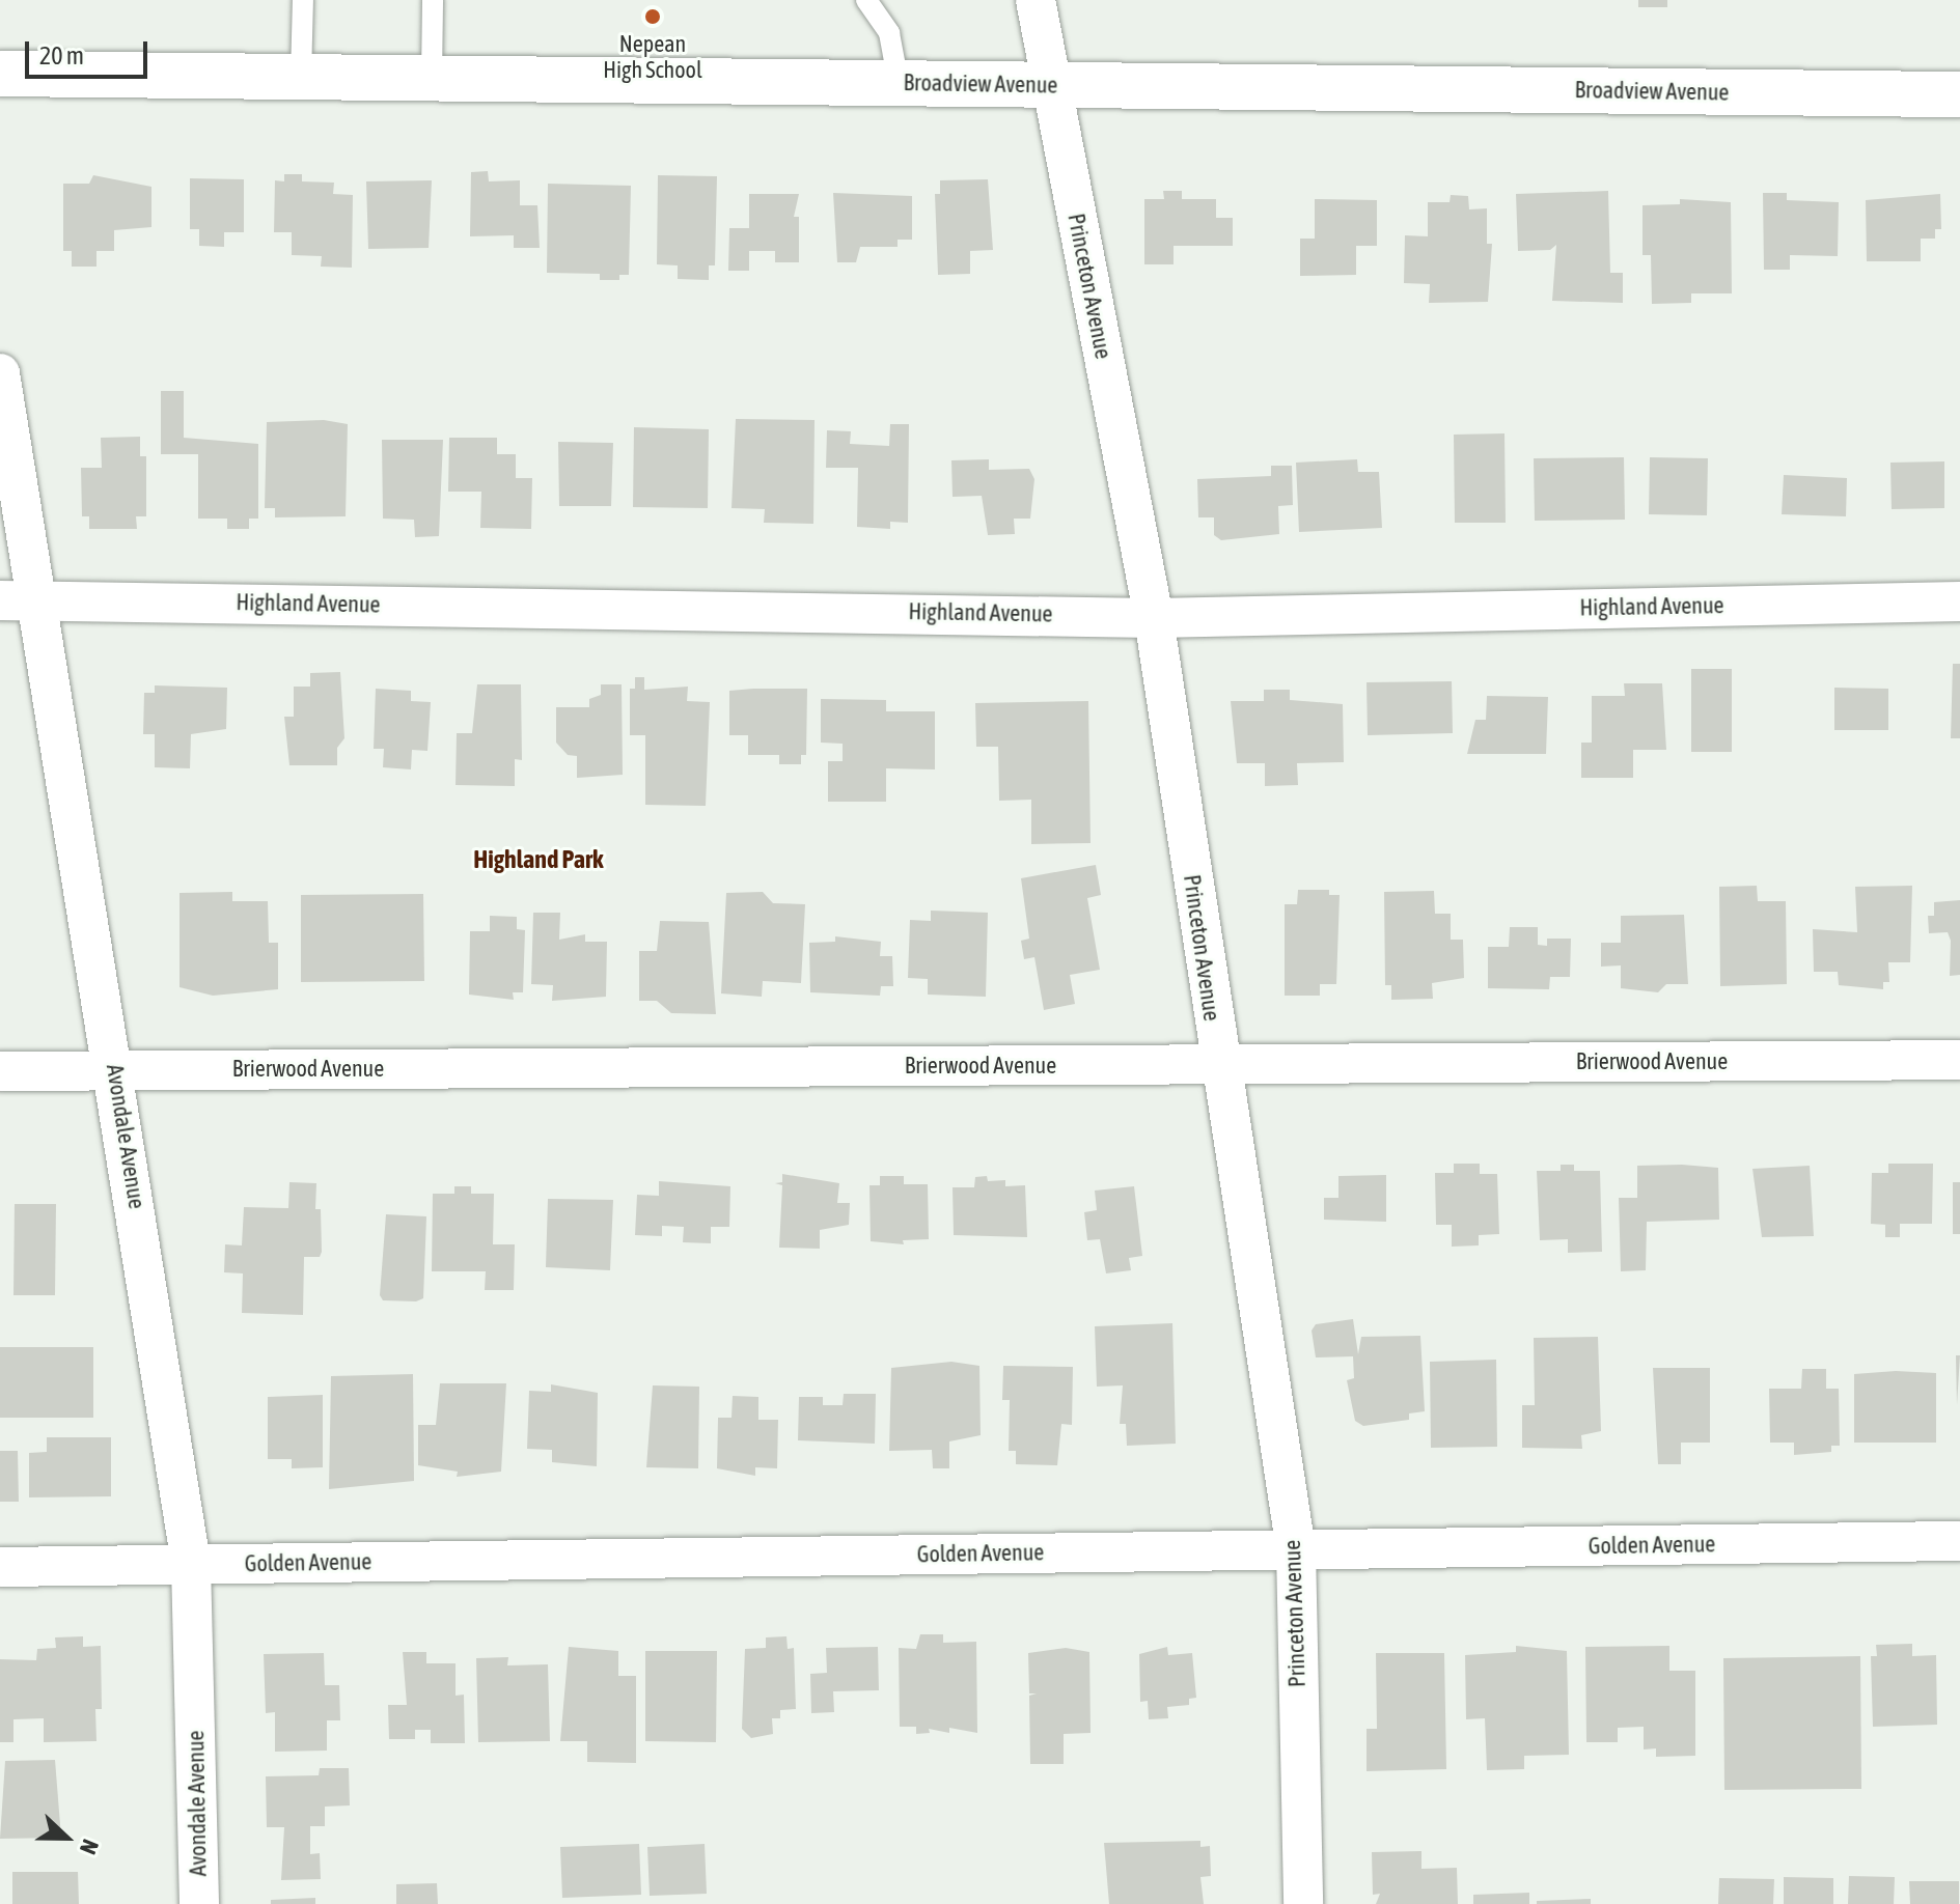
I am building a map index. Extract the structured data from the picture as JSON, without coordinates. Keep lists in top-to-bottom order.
{
  "streets": {
    "street": [
      "Broadview Avenue",
      "Princeton Avenue",
      "Highland Avenue",
      "Brierwood Avenue",
      "Avondale Avenue",
      "Golden Avenue"
    ]
  },
  "crossings": [
    ["Broadview Avenue", "Princeton Avenue"],
    ["Princeton Avenue", "Highland Avenue"],
    ["Princeton Avenue", "Brierwood Avenue"],
    ["Princeton Avenue", "Golden Avenue"],
    ["Highland Avenue", "Avondale Avenue"],
    ["Brierwood Avenue", "Avondale Avenue"],
    ["Avondale Avenue", "Golden Avenue"]
  ],
  "districts": ["Highland Park"],
  "places": ["Nepean High School"],
  "scale_bar": "20 m",
  "north": "right"
}
